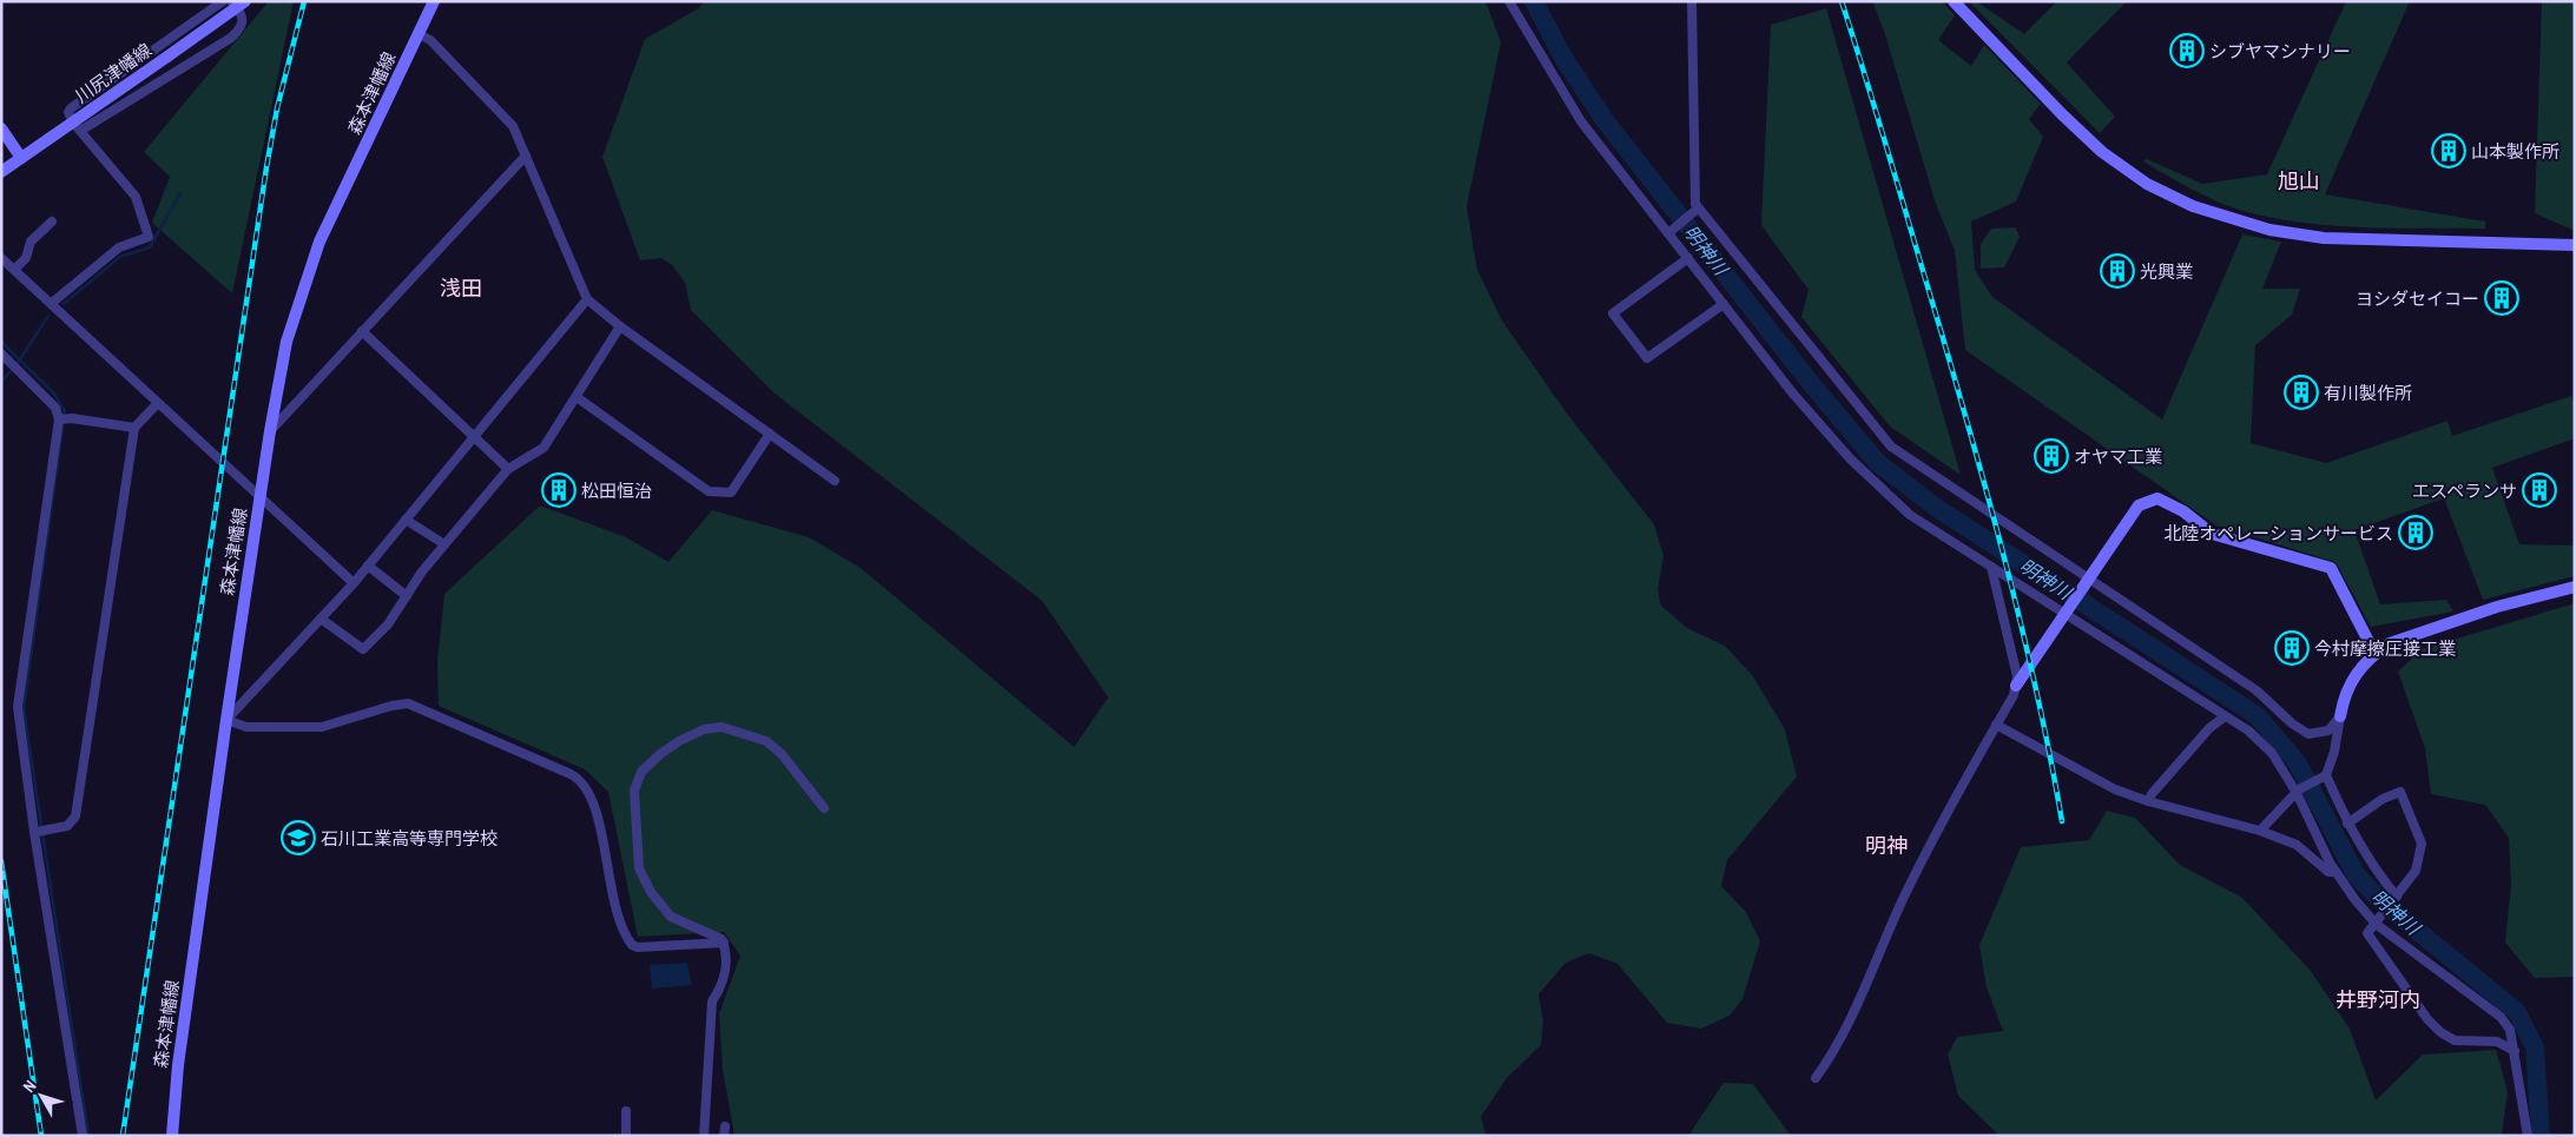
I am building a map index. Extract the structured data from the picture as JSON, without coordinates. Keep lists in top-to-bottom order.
{
  "streets": {
    "street": ["川尻津幡線", "森本津幡線"]
  },
  "districts": [
    "旭山",
    "浅田",
    "明神",
    "井野河内"
  ],
  "water": ["明神川"],
  "places": {
    "building": [
      "シブヤマシナリー",
      "山本製作所",
      "光興業",
      "ヨシダセイコー",
      "有川製作所",
      "オヤマ工業",
      "松田恒治",
      "エスペランサ",
      "北陸オペレーションサービス",
      "今村摩擦圧接工業"
    ],
    "school or university": ["石川工業高等専門学校"]
  },
  "north": "top left"
}
